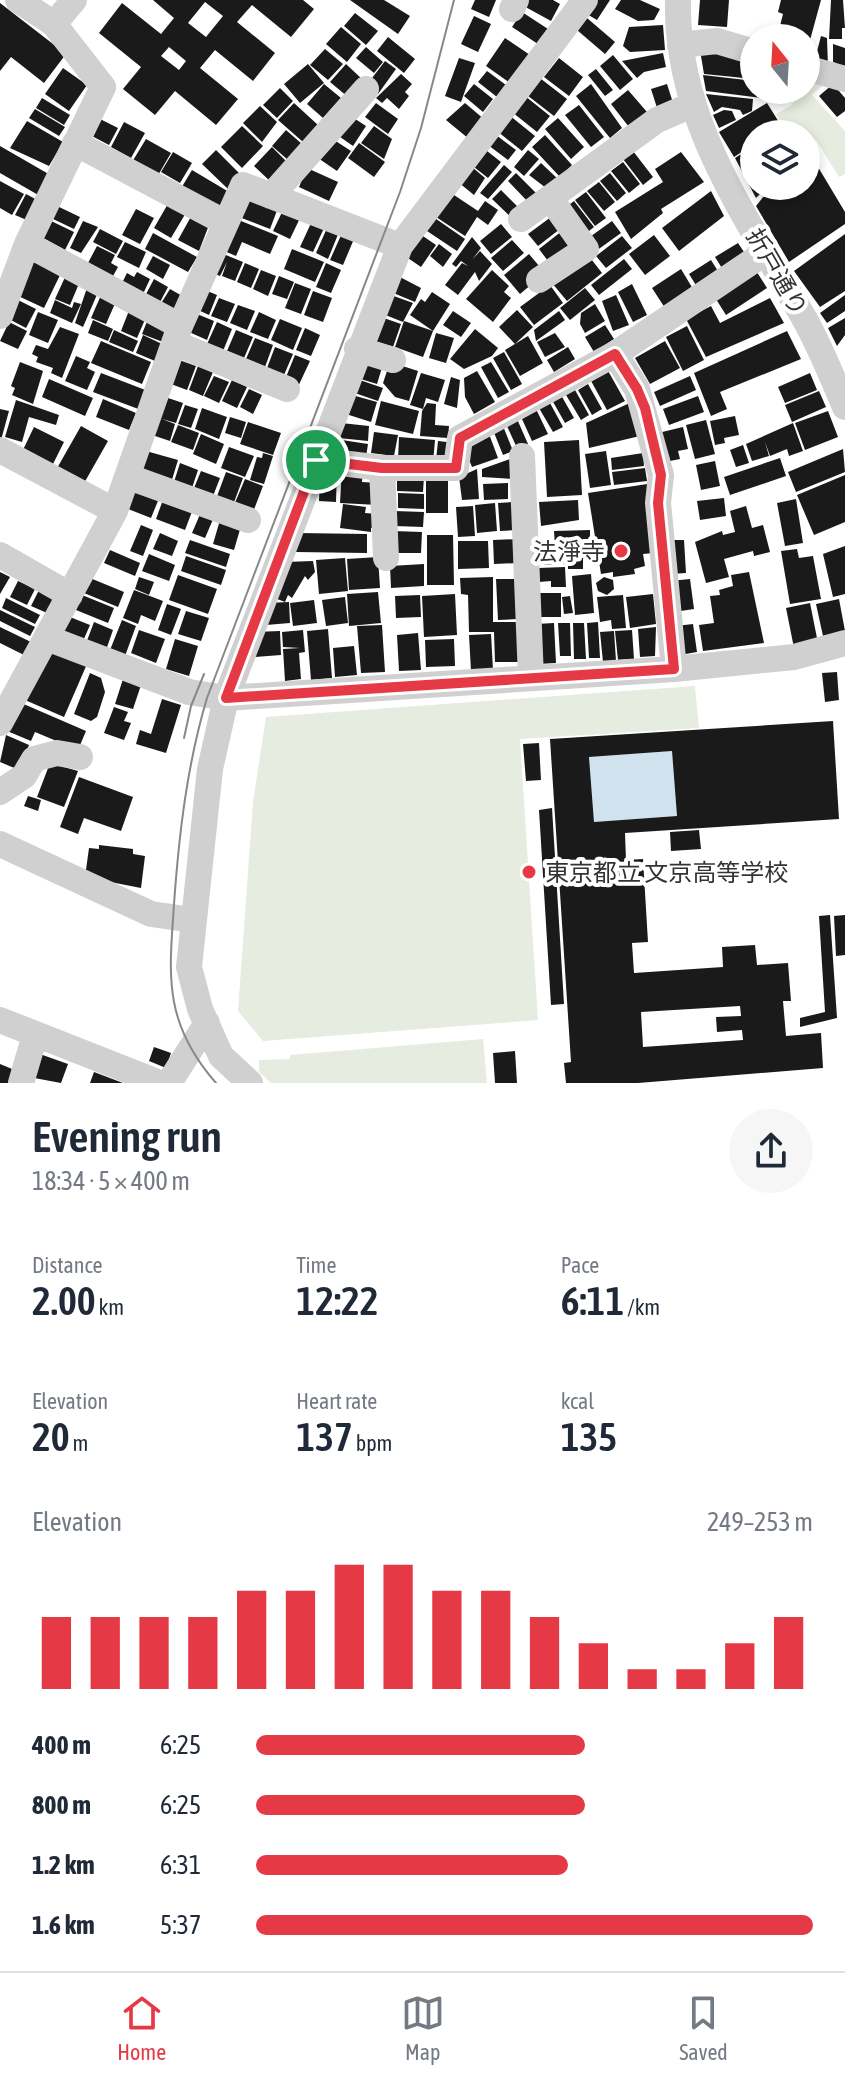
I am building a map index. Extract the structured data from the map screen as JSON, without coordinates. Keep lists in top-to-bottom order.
{
  "streets": {
    "street": ["折戸通り"]
  },
  "places": ["法淨寺", "東京都立 文京高等学校"],
  "north": "top",
  "page": {
    "heading": ["Evening run", "18:34 · 5 × 400 m"],
    "stats": [
      ["Distance", "2.00 km"],
      ["Time", "12:22"],
      ["Pace", "6:11 /km"],
      ["Elevation", "20 m"],
      ["Heart rate", "137 bpm"],
      ["kcal", "135"]
    ],
    "chart": ["Elevation", "249–253 m"],
    "list": [
      {
        "name": "400 m",
        "note": "6:25"
      },
      {
        "name": "800 m",
        "note": "6:25"
      },
      {
        "name": "1.2 km",
        "note": "6:31"
      },
      {
        "name": "1.6 km",
        "note": "5:37"
      }
    ],
    "tabs": ["Home", "Map", "Saved"]
  }
}
